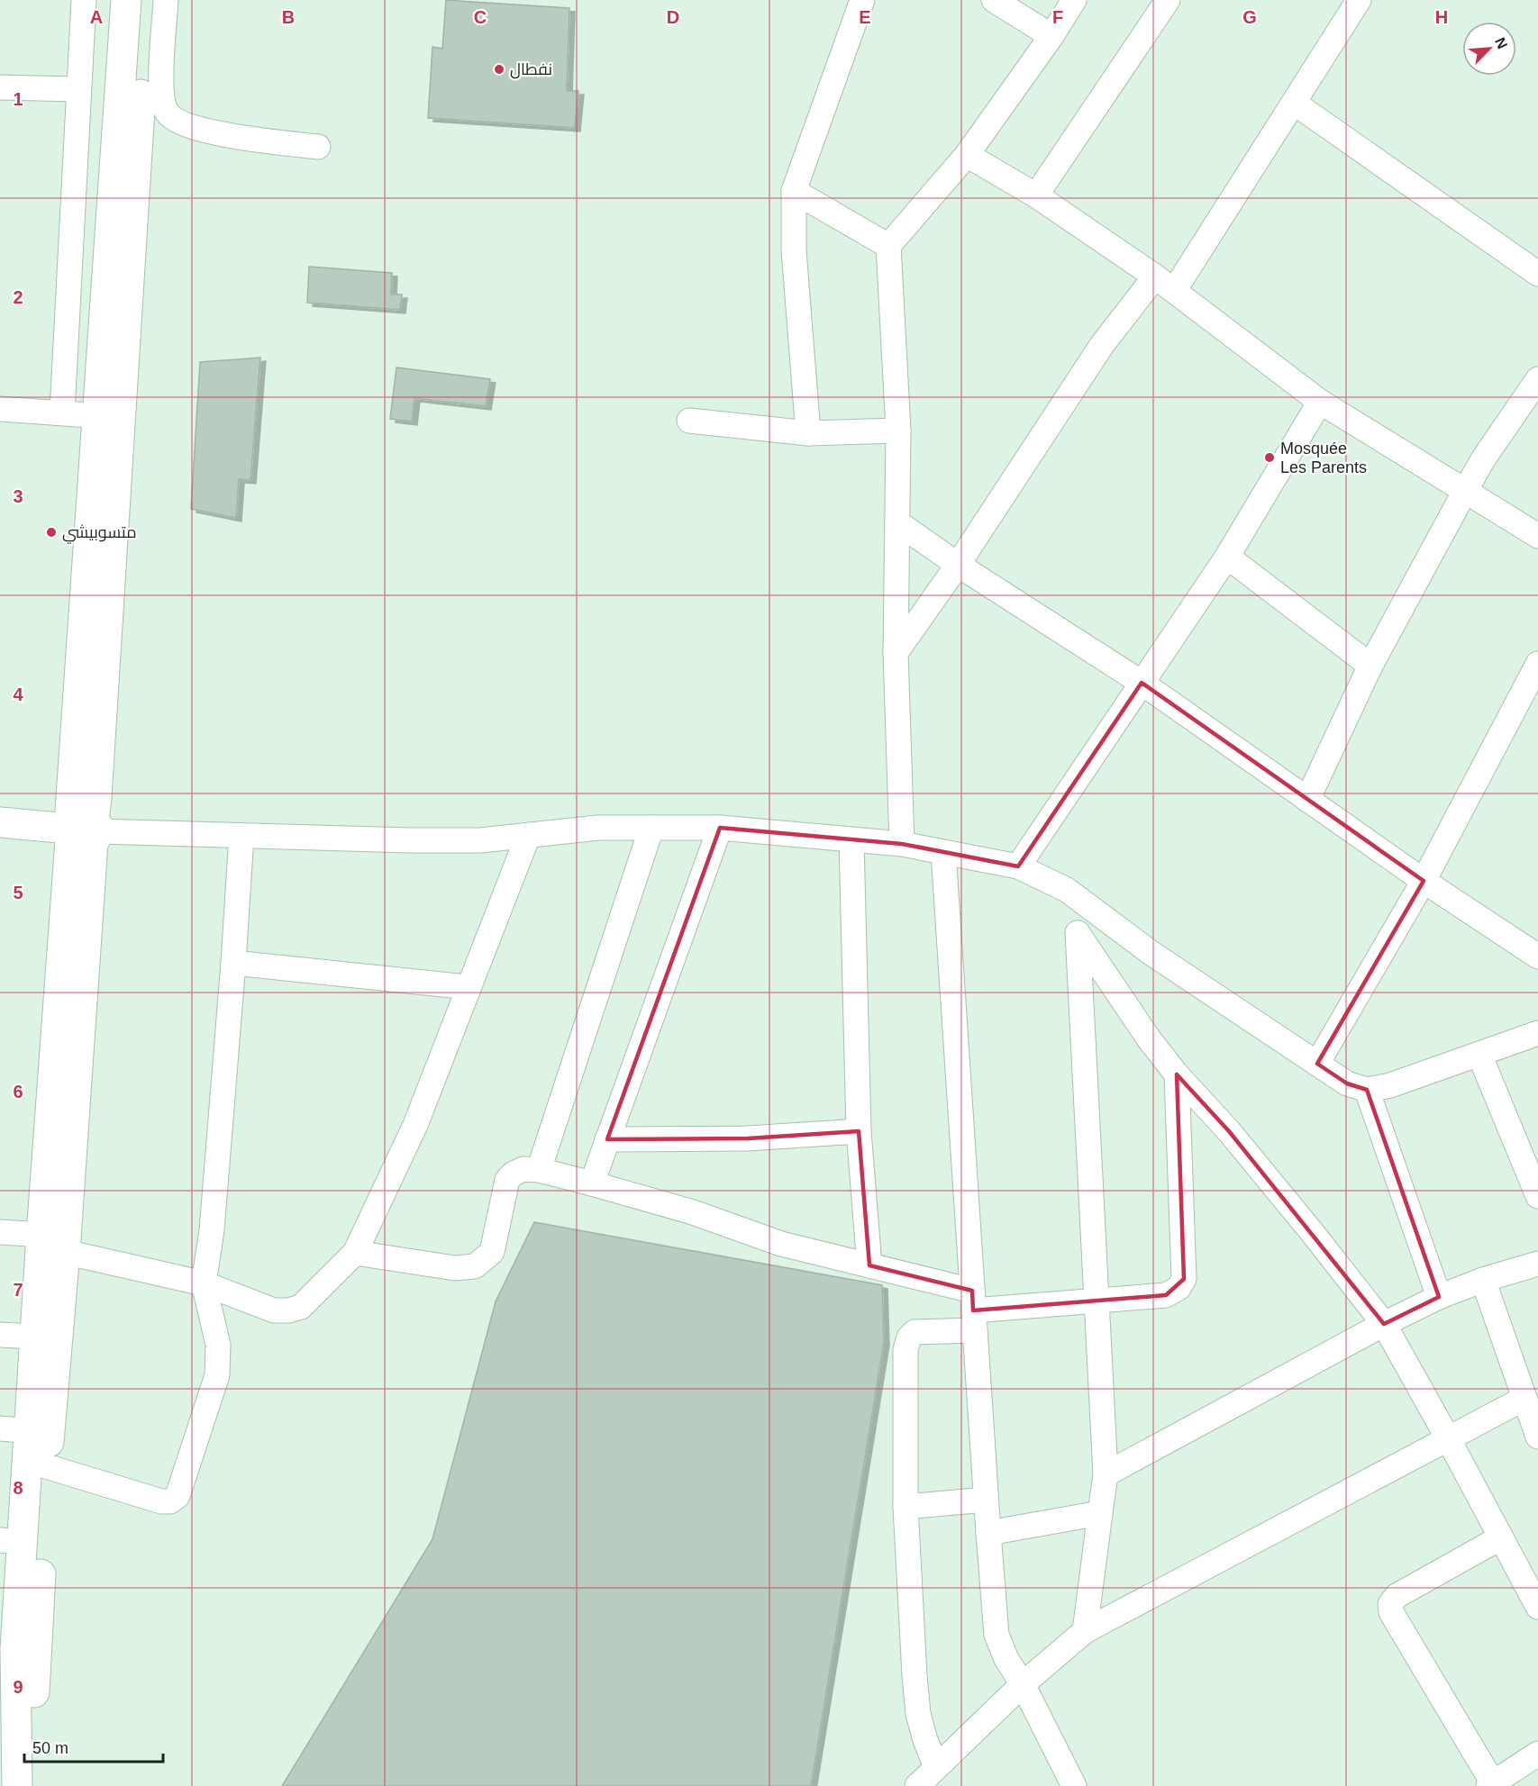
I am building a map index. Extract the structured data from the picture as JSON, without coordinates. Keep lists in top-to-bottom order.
{
  "places": ["نفطال", "Mosquée Les Parents", "متسوبيشي"],
  "scale_bar": "50 m",
  "north": "top right",
  "grid": {
    "columns": [
      "A",
      "B",
      "C",
      "D",
      "E",
      "F",
      "G",
      "H"
    ],
    "rows": [
      "1",
      "2",
      "3",
      "4",
      "5",
      "6",
      "7",
      "8",
      "9"
    ]
  }
}
